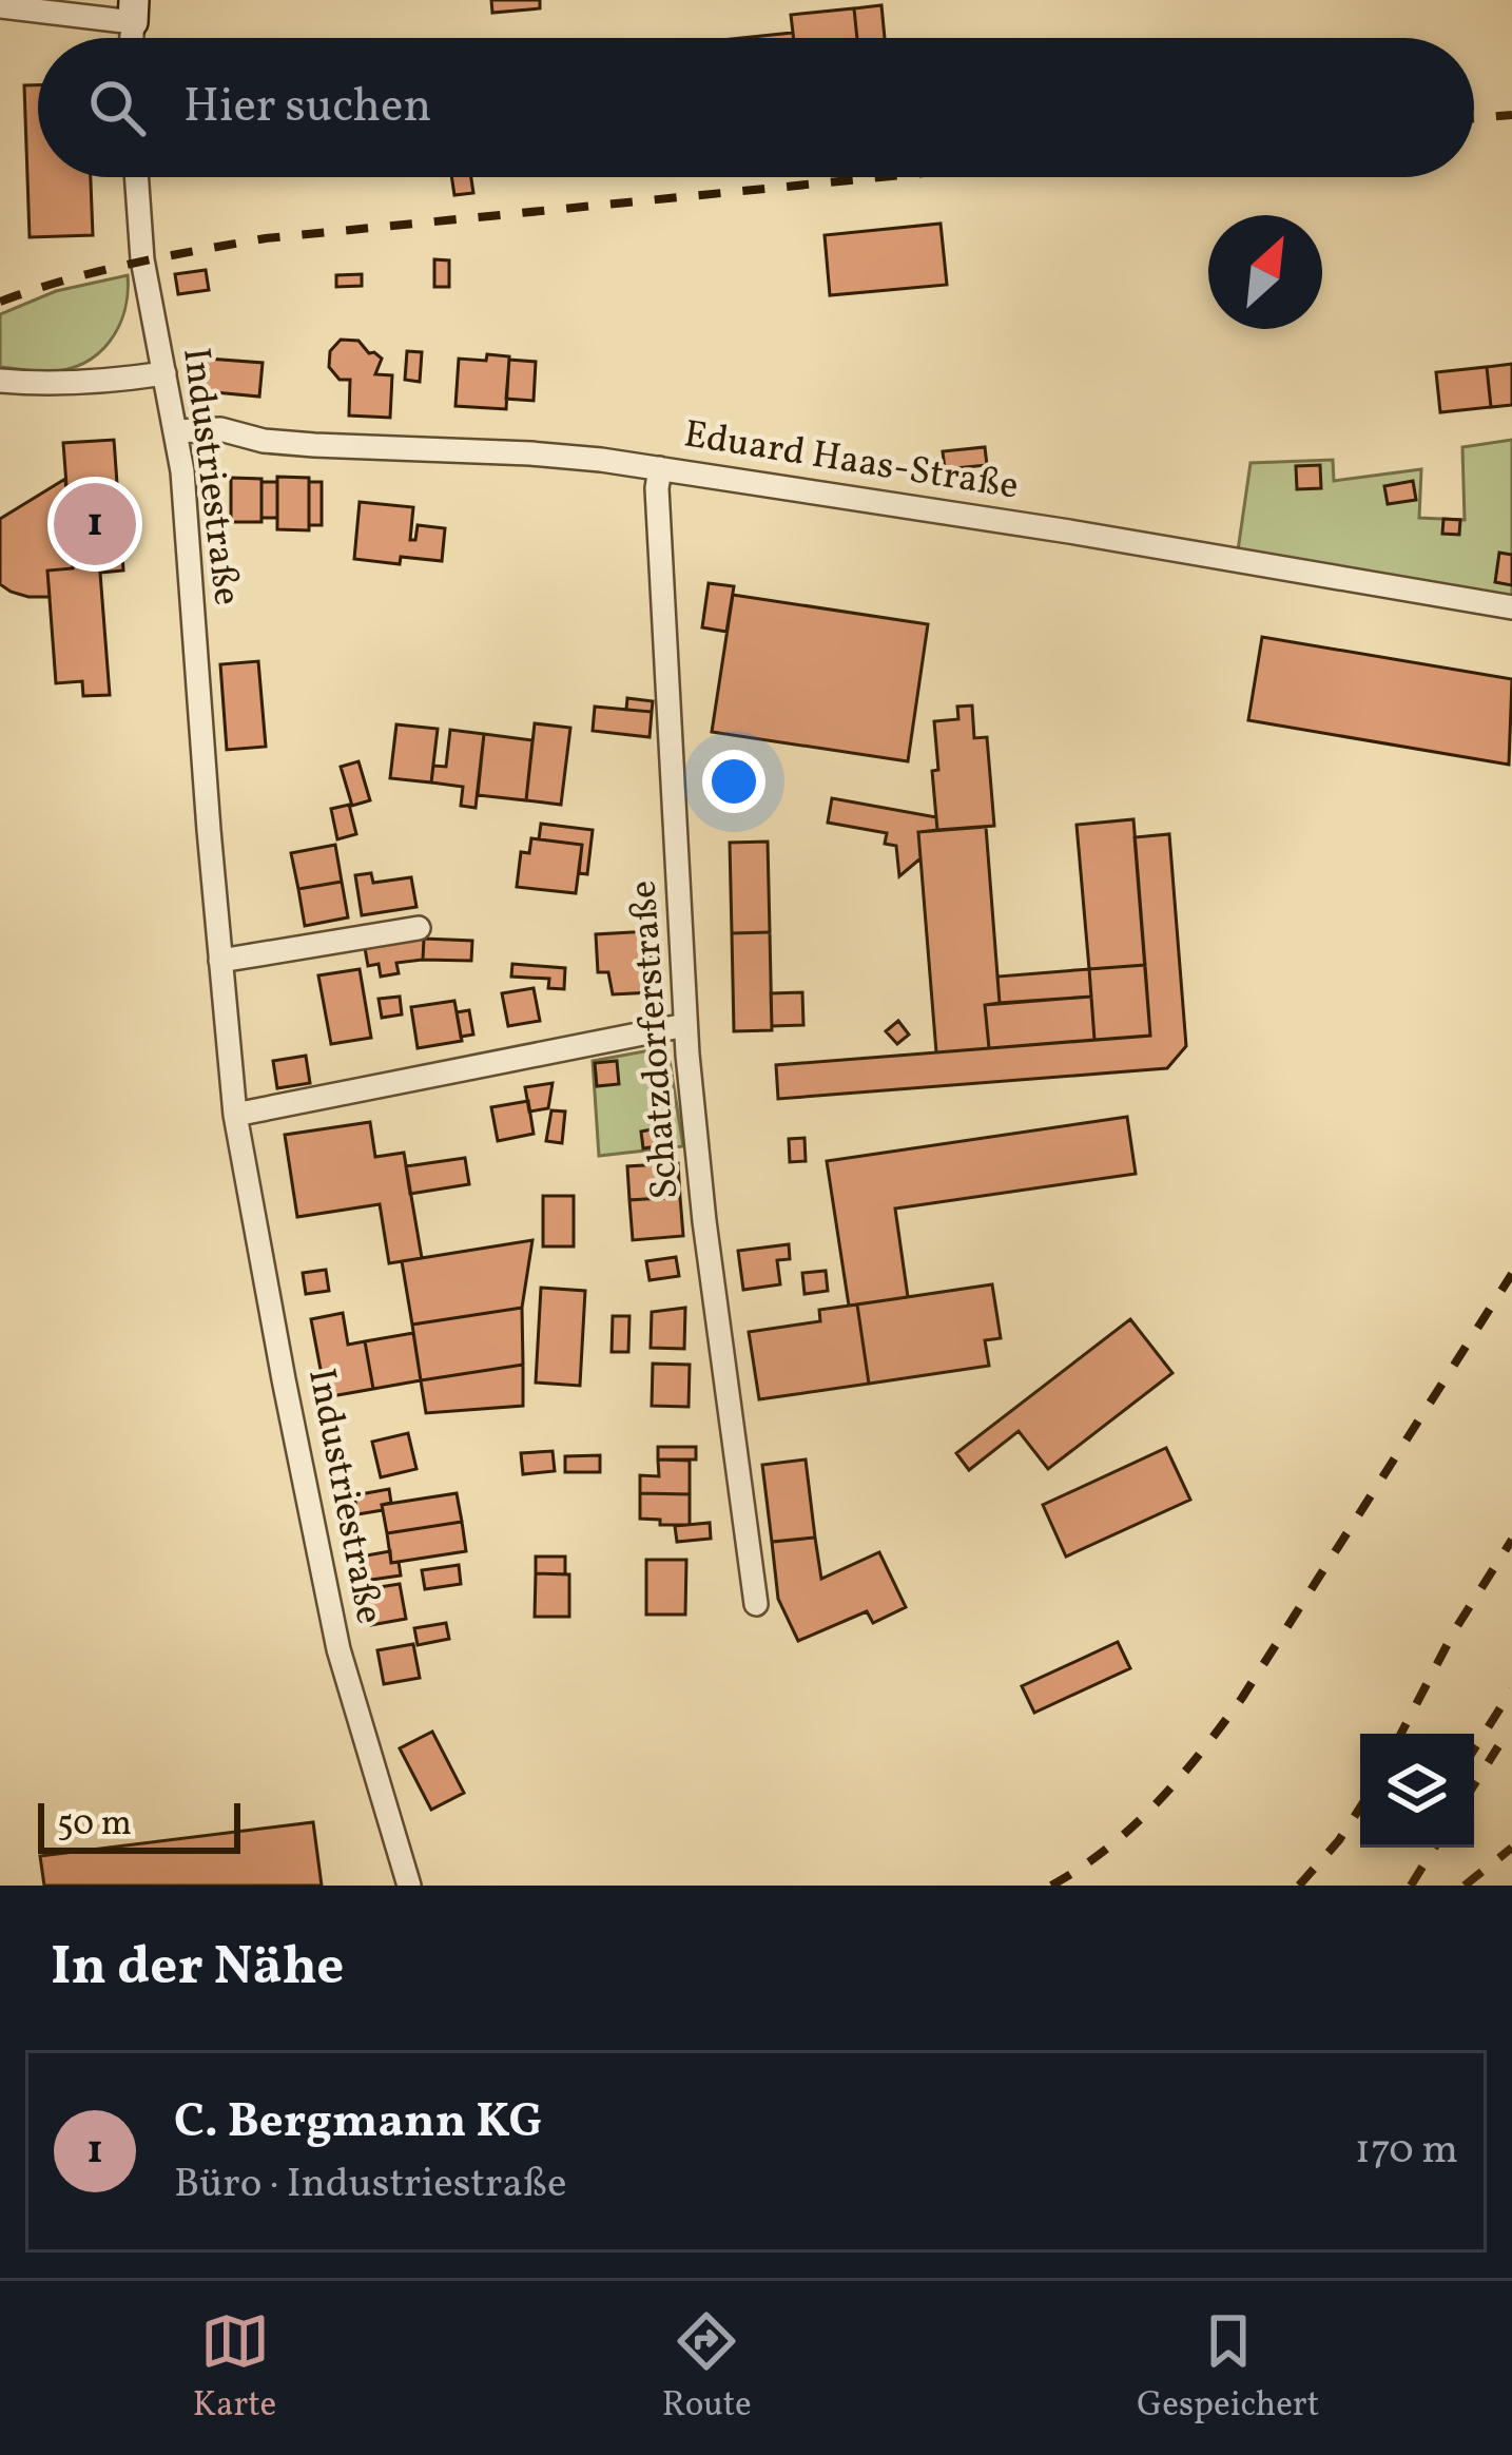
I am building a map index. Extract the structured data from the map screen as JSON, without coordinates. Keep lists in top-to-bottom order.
{
  "streets": {
    "street": ["Eduard Haas-Straße", "Industriestraße", "Schatzdorferstraße"]
  },
  "crossings": [
    ["Eduard Haas-Straße", "Industriestraße"],
    ["Eduard Haas-Straße", "Schatzdorferstraße"]
  ],
  "scale_bar": "50 m",
  "north": "top right",
  "page": {
    "search": "Hier suchen",
    "pins": "1",
    "scale": "50 m",
    "heading": "In der Nähe",
    "list": [
      {
        "mark": "1",
        "name": "C. Bergmann KG",
        "note": "Büro · Industriestraße",
        "value": "170 m"
      }
    ],
    "nav": ["Karte", "Route", "Gespeichert"]
  }
}
